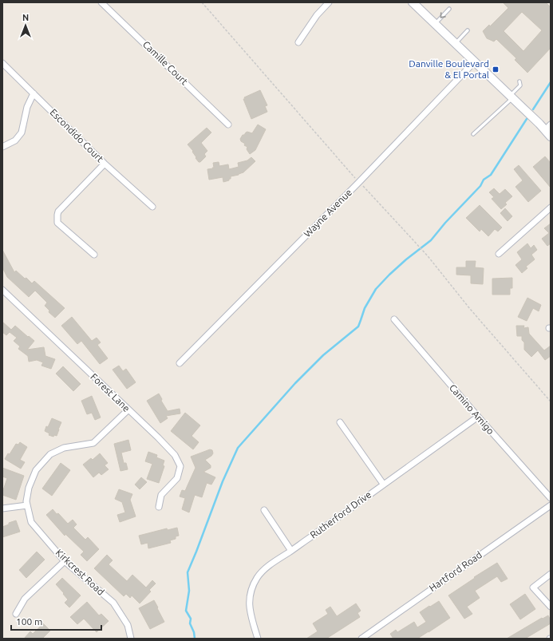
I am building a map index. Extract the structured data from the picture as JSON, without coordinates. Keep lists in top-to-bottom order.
{
  "streets": {
    "street": [
      "Camille Court",
      "Escondido Court",
      "Wayne Avenue",
      "Forest Lane",
      "Camino Amigo",
      "Rutherford Drive",
      "Hartford Road",
      "Kirkcrest Road"
    ]
  },
  "crossings": [
    ["Forest Lane", "Kirkcrest Road"],
    ["Camino Amigo", "Rutherford Drive"]
  ],
  "places": {
    "transit": ["Danville Boulevard & El Portal"]
  },
  "scale_bar": "100 m",
  "north": "top"
}
